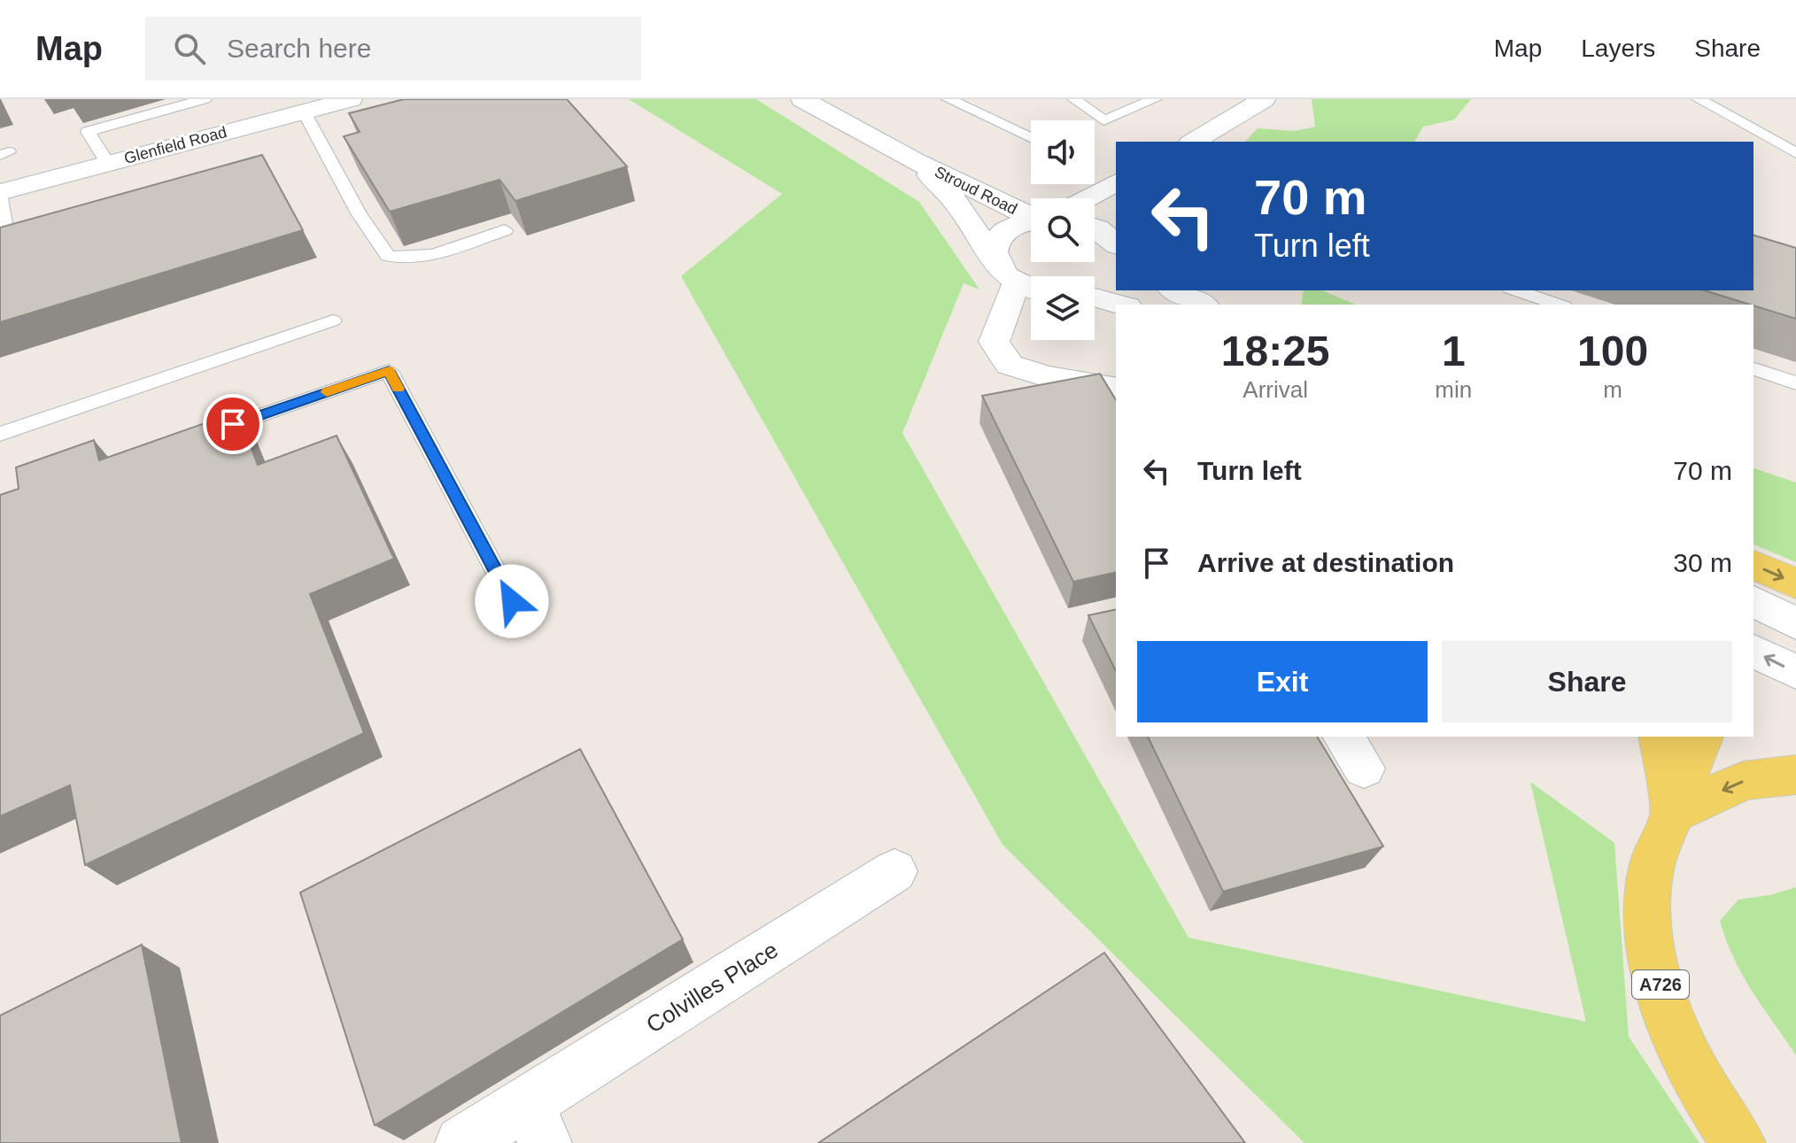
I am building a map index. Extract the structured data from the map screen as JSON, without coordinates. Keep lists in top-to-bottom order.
{
  "streets": {
    "main road": ["A726"],
    "street": ["Glenfield Road", "Stroud Road", "Colvilles Place"]
  },
  "page": {
    "header": "Map",
    "search": "Search here",
    "nav": ["Map", "Layers", "Share"],
    "turn": ["70 m", "Turn left"],
    "eta": [
      "18:25",
      "Arrival",
      "1",
      "min",
      "100",
      "m"
    ],
    "list": [
      {
        "name": "Turn left",
        "value": "70 m"
      },
      {
        "name": "Arrive at destination",
        "value": "30 m"
      }
    ],
    "buttons": ["Exit", "Share"]
  }
}
